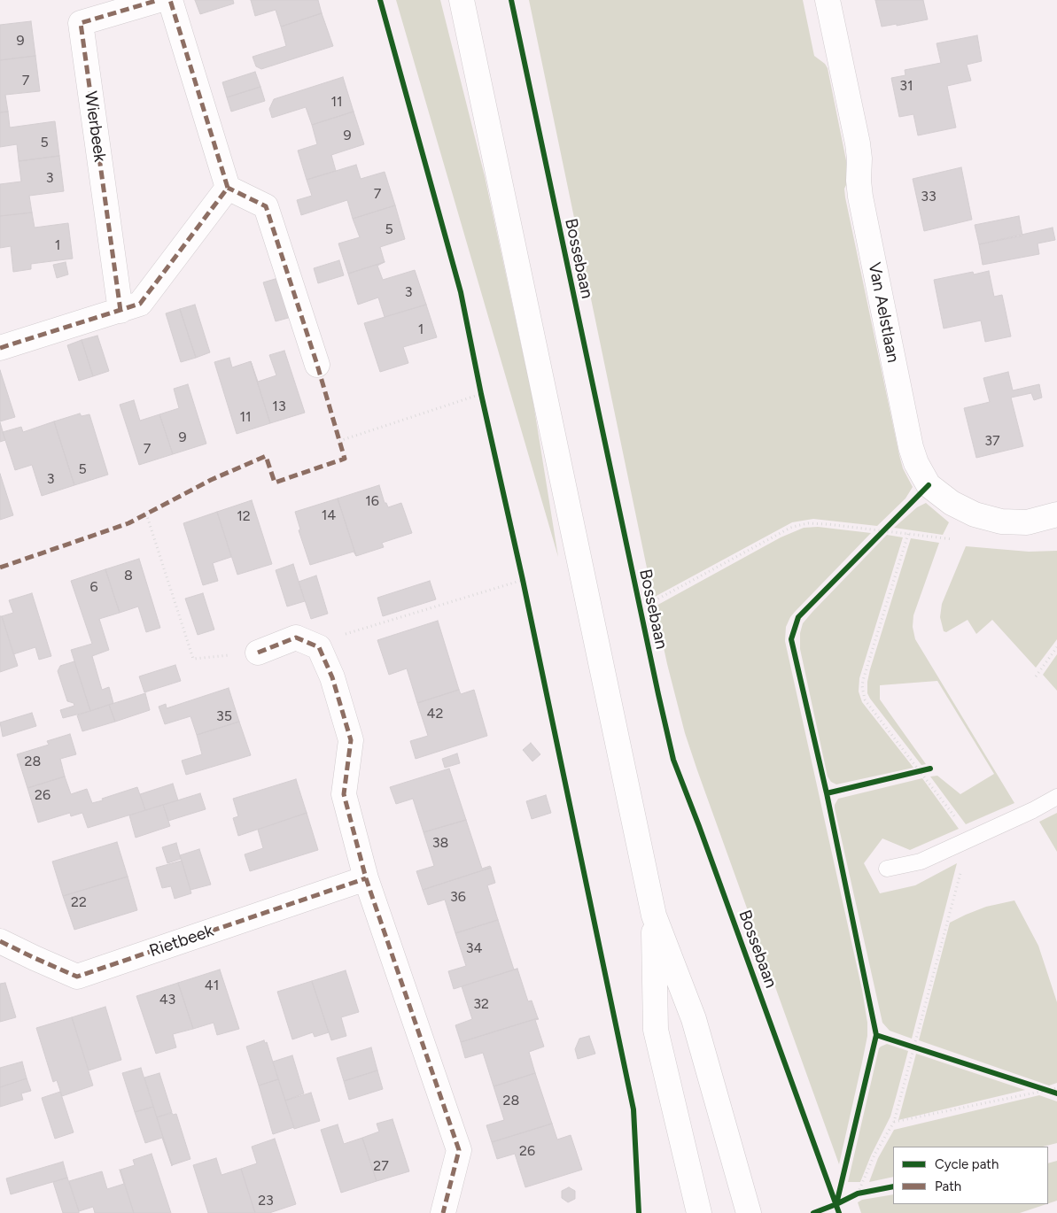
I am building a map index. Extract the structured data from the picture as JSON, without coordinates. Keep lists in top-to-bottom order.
{
  "streets": {
    "street": ["Wierbeek", "Van Aelstlaan", "Rietbeek"],
    "cycle path": ["Bossebaan"]
  },
  "house_numbers": [
    "9",
    "7",
    "31",
    "11",
    "9",
    "5",
    "3",
    "7",
    "33",
    "5",
    "1",
    "3",
    "1",
    "13",
    "11",
    "9",
    "37",
    "7",
    "5",
    "3",
    "16",
    "14",
    "12",
    "8",
    "6",
    "42",
    "35",
    "28",
    "26",
    "38",
    "36",
    "22",
    "34",
    "41",
    "43",
    "32",
    "28",
    "26",
    "27",
    "23"
  ],
  "legend": ["Cycle path", "Path"]
}
